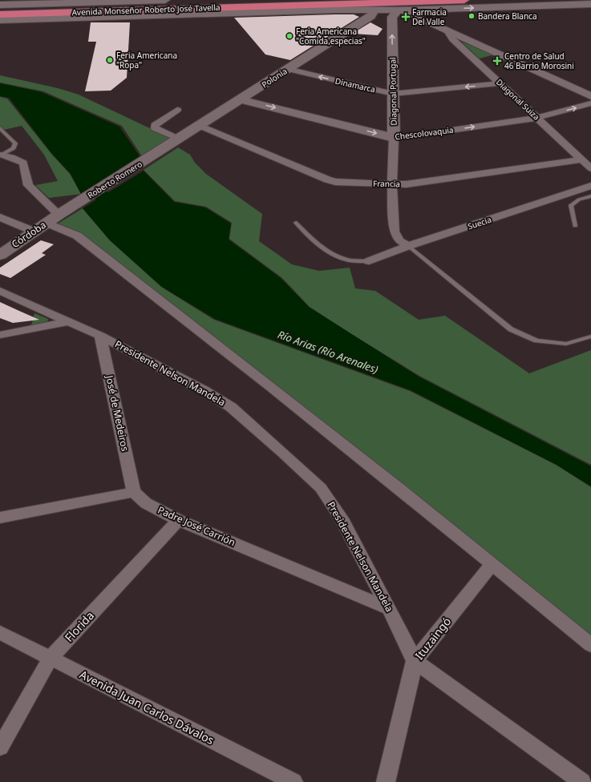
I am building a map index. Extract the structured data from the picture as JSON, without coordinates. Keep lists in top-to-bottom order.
{
  "streets": {
    "highway": ["Avenida Monseñor Roberto José Tavella"],
    "main road": [
      "Polonia",
      "Diagonal Portugal",
      "Chescolovaquia",
      "Roberto Romero",
      "Córdoba"
    ],
    "street": [
      "Dinamarca",
      "Diagonal Suiza",
      "Francia",
      "Suecia",
      "Presidente Nelson Mandela",
      "José de Medeiros",
      "Padre José Carrión",
      "Florida",
      "Ituzaingó",
      "Avenida Juan Carlos Dávalos"
    ]
  },
  "crossings": [
    ["Avenida Monseñor Roberto José Tavella", "Polonia"],
    ["Polonia", "Dinamarca"],
    ["Polonia", "Chescolovaquia"],
    ["Polonia", "Roberto Romero"],
    ["Polonia", "Francia"],
    ["Dinamarca", "Diagonal Portugal"],
    ["Dinamarca", "Diagonal Suiza"],
    ["Diagonal Portugal", "Chescolovaquia"],
    ["Diagonal Portugal", "Francia"],
    ["Diagonal Portugal", "Suecia"],
    ["Diagonal Suiza", "Chescolovaquia"],
    ["Diagonal Suiza", "Francia"],
    ["Roberto Romero", "Córdoba"],
    ["Presidente Nelson Mandela", "José de Medeiros"],
    ["Presidente Nelson Mandela", "Padre José Carrión"],
    ["Presidente Nelson Mandela", "Ituzaingó"],
    ["José de Medeiros", "Padre José Carrión"],
    ["Padre José Carrión", "Florida"],
    ["Florida", "Avenida Juan Carlos Dávalos"]
  ],
  "one_way": ["Dinamarca"],
  "water": ["Río Arias (Río Arenales)"],
  "places": {
    "other": ["Bandera Blanca", "Feria Americana \"Comida,especias\"", "Feria Americana \"Ropa\""],
    "health": ["Farmacia Del Valle", "Centro de Salud 46 Barrio Morosini"]
  }
}
